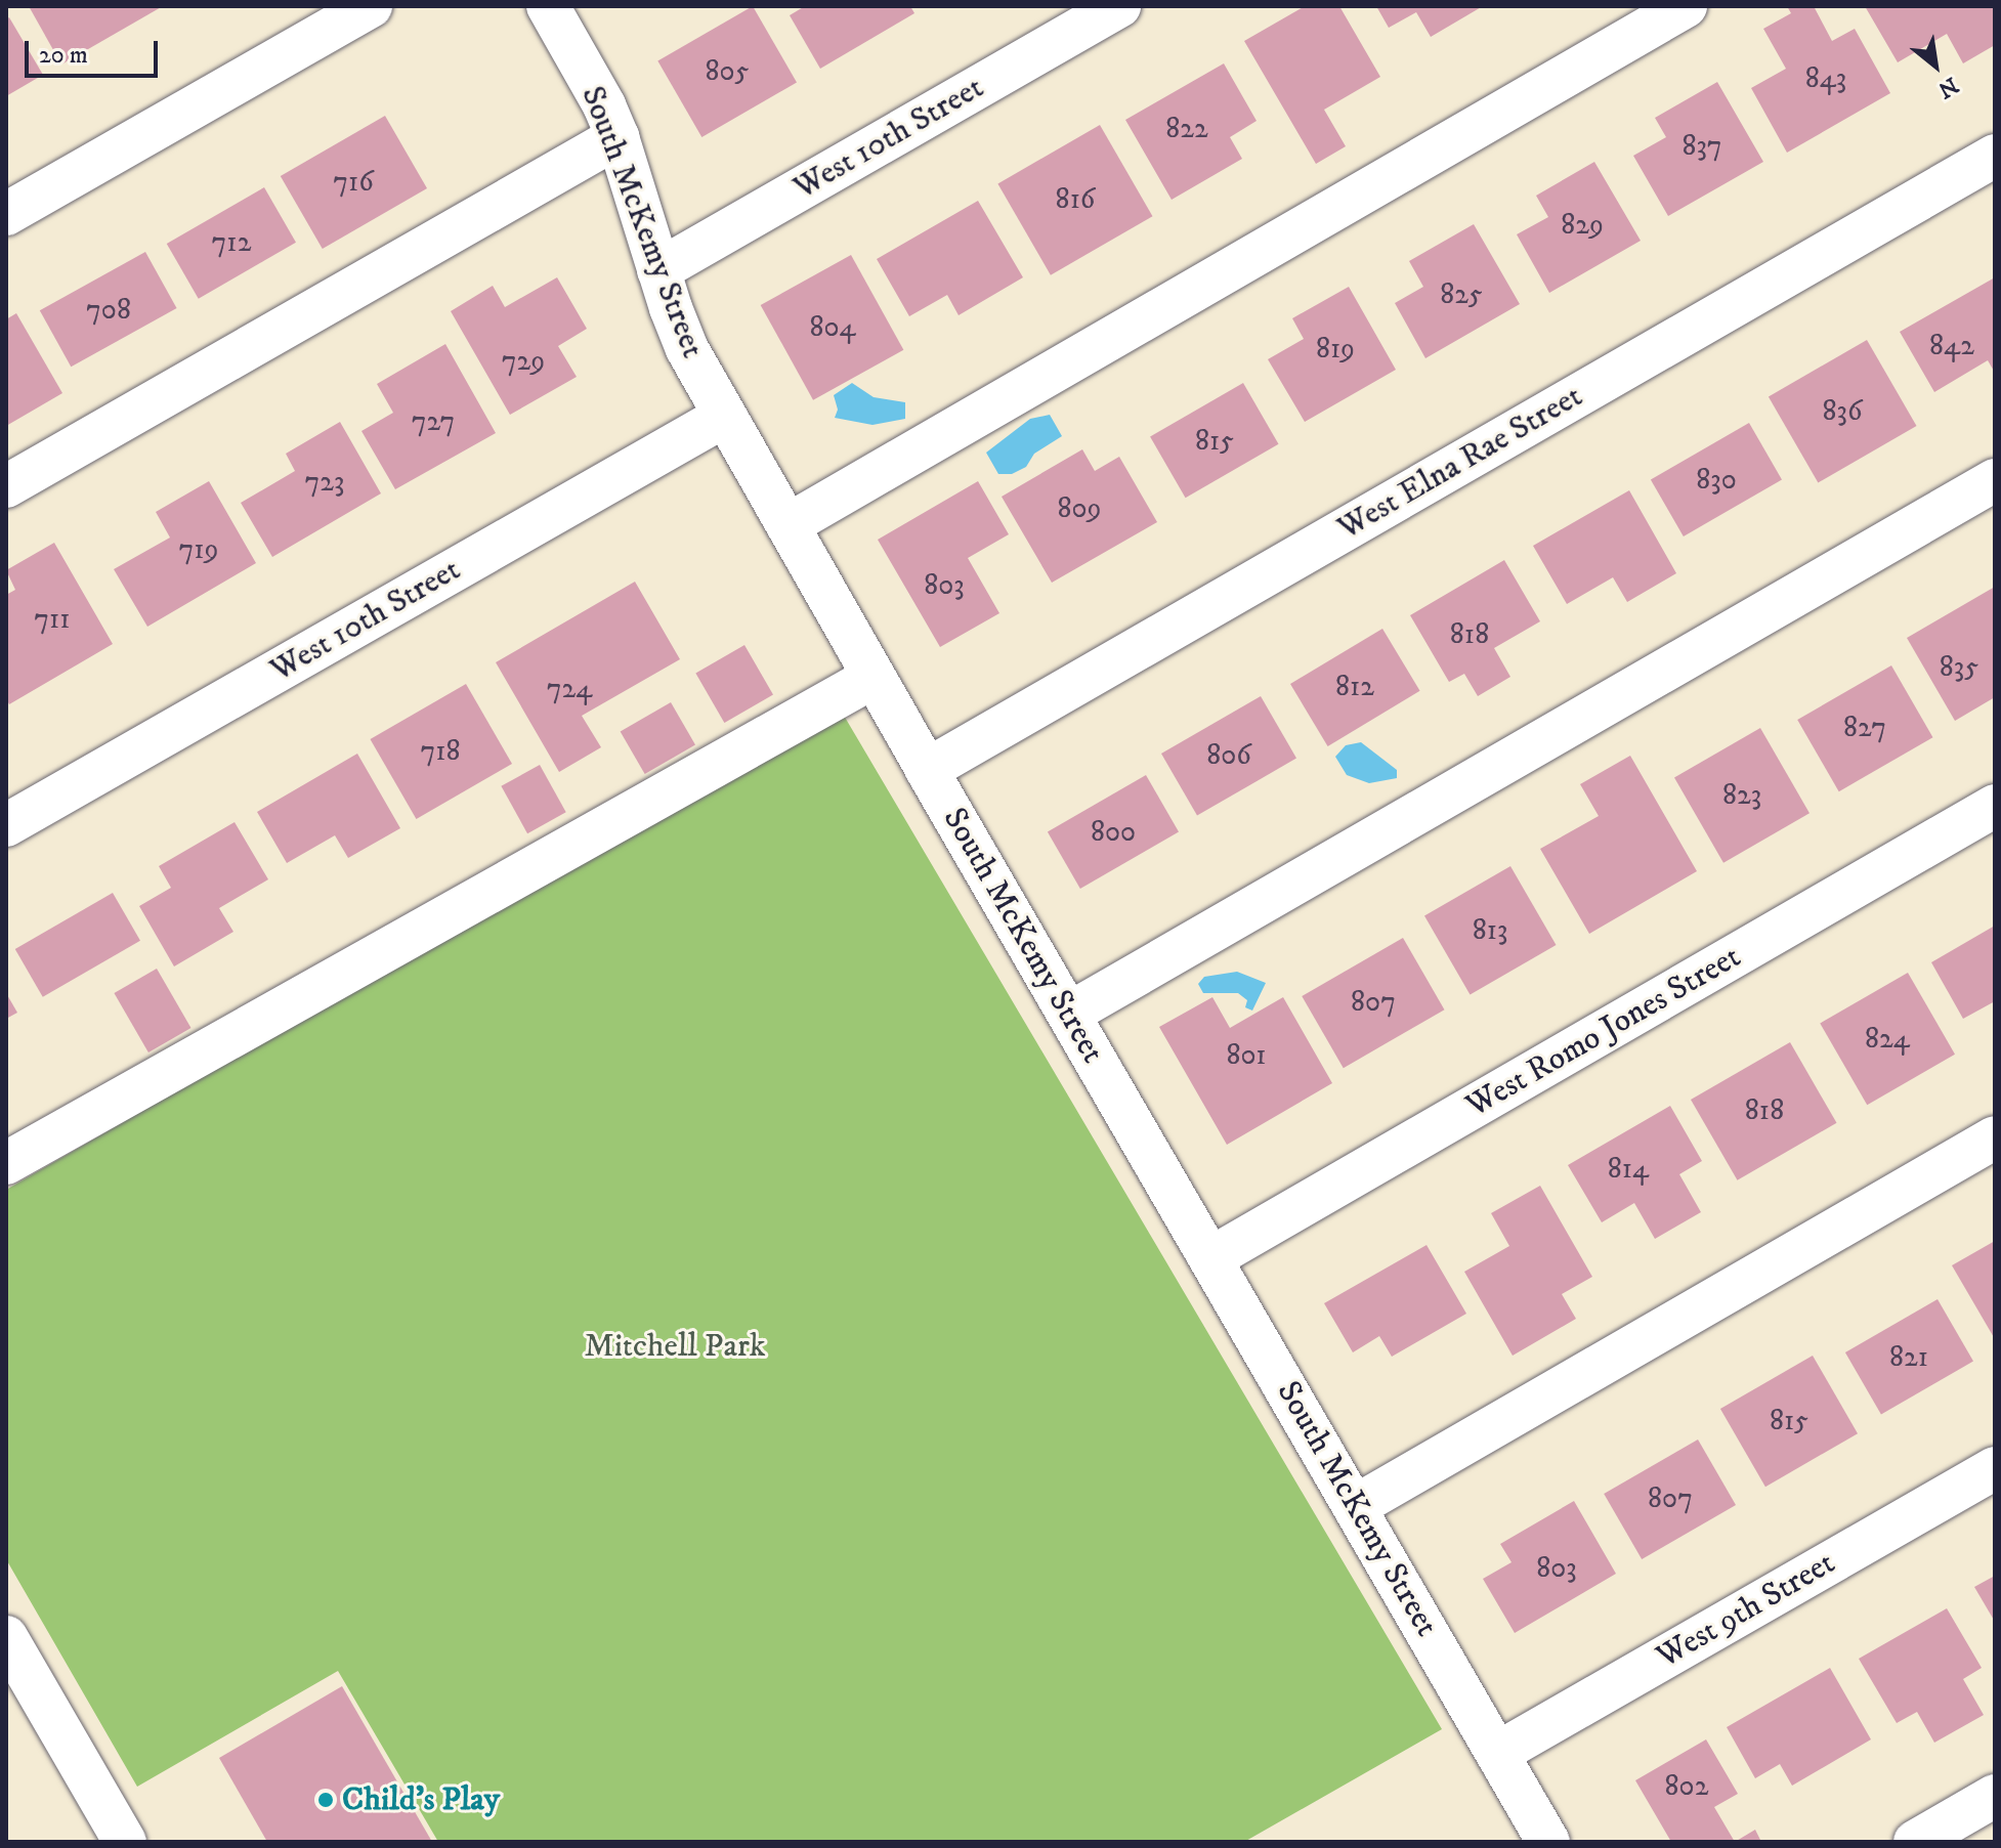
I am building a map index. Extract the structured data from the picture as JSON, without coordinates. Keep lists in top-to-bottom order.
{
  "streets": {
    "street": [
      "West 10th Street",
      "South McKemy Street",
      "West Elna Rae Street",
      "West Romo Jones Street",
      "West 9th Street"
    ]
  },
  "crossings": [
    ["West 10th Street", "South McKemy Street"],
    ["South McKemy Street", "West Elna Rae Street"],
    ["South McKemy Street", "West Romo Jones Street"],
    ["South McKemy Street", "West 9th Street"]
  ],
  "parks": ["Mitchell Park"],
  "places": ["Child's Play"],
  "house_numbers": [
    "805",
    "843",
    "822",
    "837",
    "716",
    "816",
    "829",
    "712",
    "825",
    "708",
    "804",
    "842",
    "819",
    "729",
    "836",
    "727",
    "815",
    "830",
    "723",
    "809",
    "719",
    "803",
    "711",
    "818",
    "835",
    "812",
    "724",
    "827",
    "718",
    "806",
    "823",
    "800",
    "813",
    "807",
    "824",
    "801",
    "818",
    "814",
    "821",
    "815",
    "807",
    "803",
    "802"
  ],
  "scale_bar": "20 m",
  "north": "bottom right"
}
